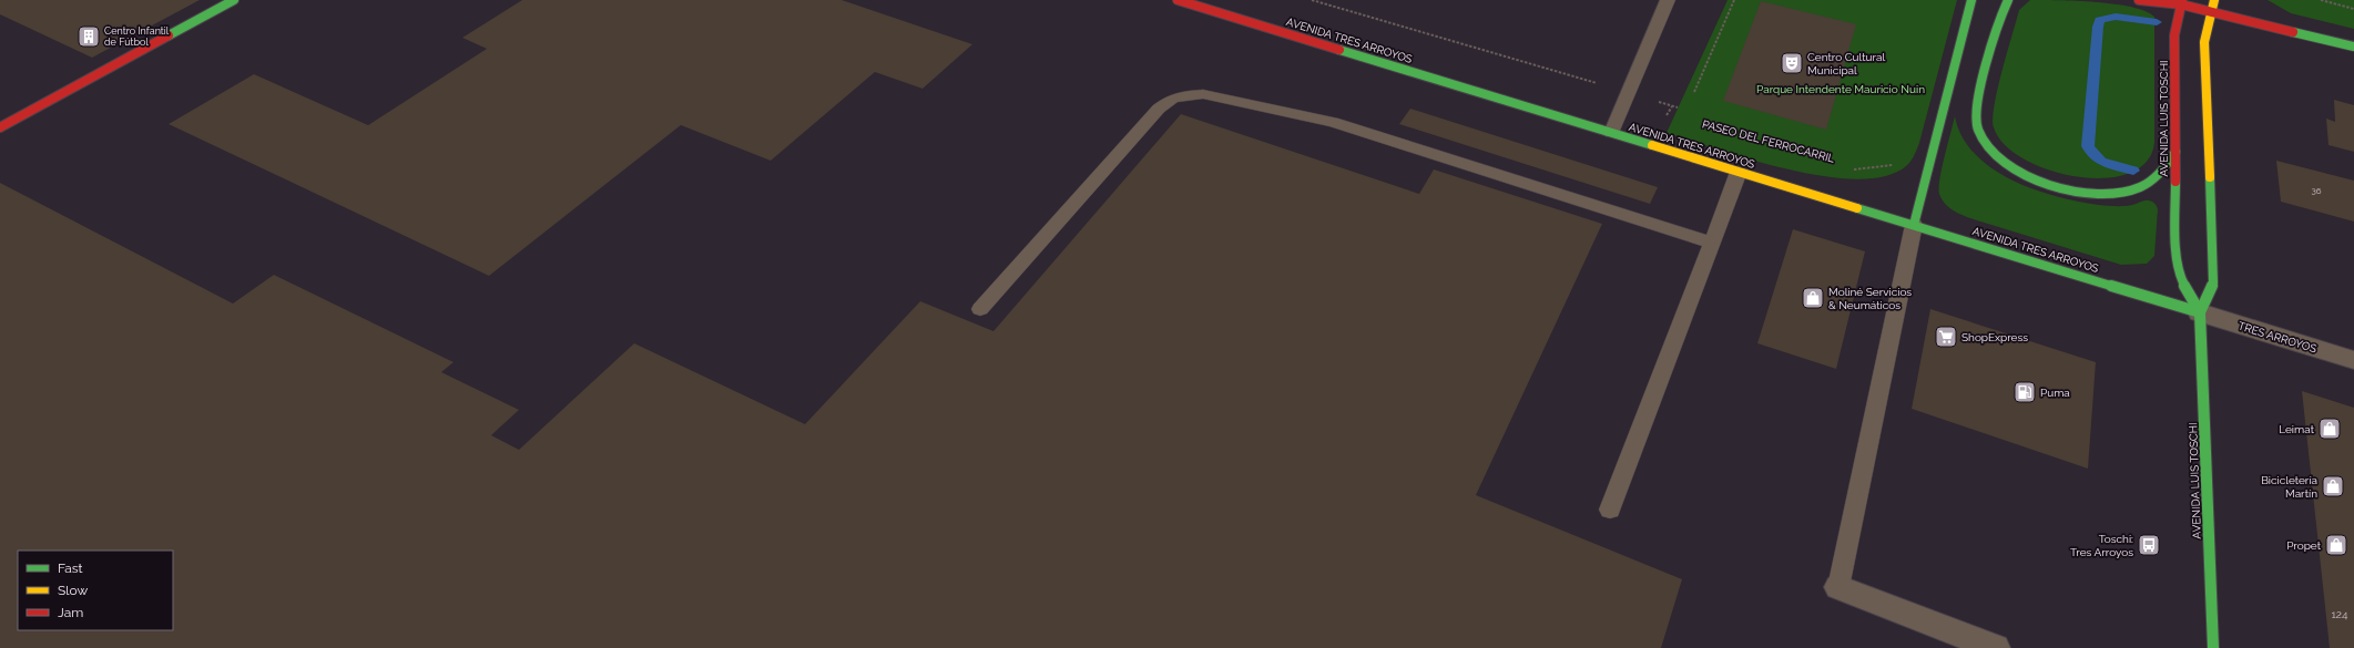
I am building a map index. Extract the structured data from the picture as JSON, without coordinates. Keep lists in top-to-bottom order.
{
  "streets": {
    "main road": ["AVENIDA TRES ARROYOS", "AVENIDA LUIS TOSCHI"],
    "street": ["TRES ARROYOS"]
  },
  "crossings": [
    ["AVENIDA TRES ARROYOS", "AVENIDA LUIS TOSCHI"],
    ["AVENIDA TRES ARROYOS", "TRES ARROYOS"],
    ["AVENIDA LUIS TOSCHI", "TRES ARROYOS"]
  ],
  "parks": ["Parque Intendente Mauricio Nuin"],
  "places": {
    "building": ["Centro Infantil de Fútbol"],
    "theatre": ["Centro Cultural Municipal"],
    "shop": [
      "Moliné Servicios & Neumáticos",
      "Leimat",
      "Bicicletería Martín",
      "Propet"
    ],
    "supermarket": ["ShopExpress"],
    "fuel station": ["Puma"],
    "bus stop": ["Toschi: Tres Arroyos"]
  },
  "house_numbers": ["36", "124"],
  "legend": ["Fast", "Slow", "Jam"]
}
